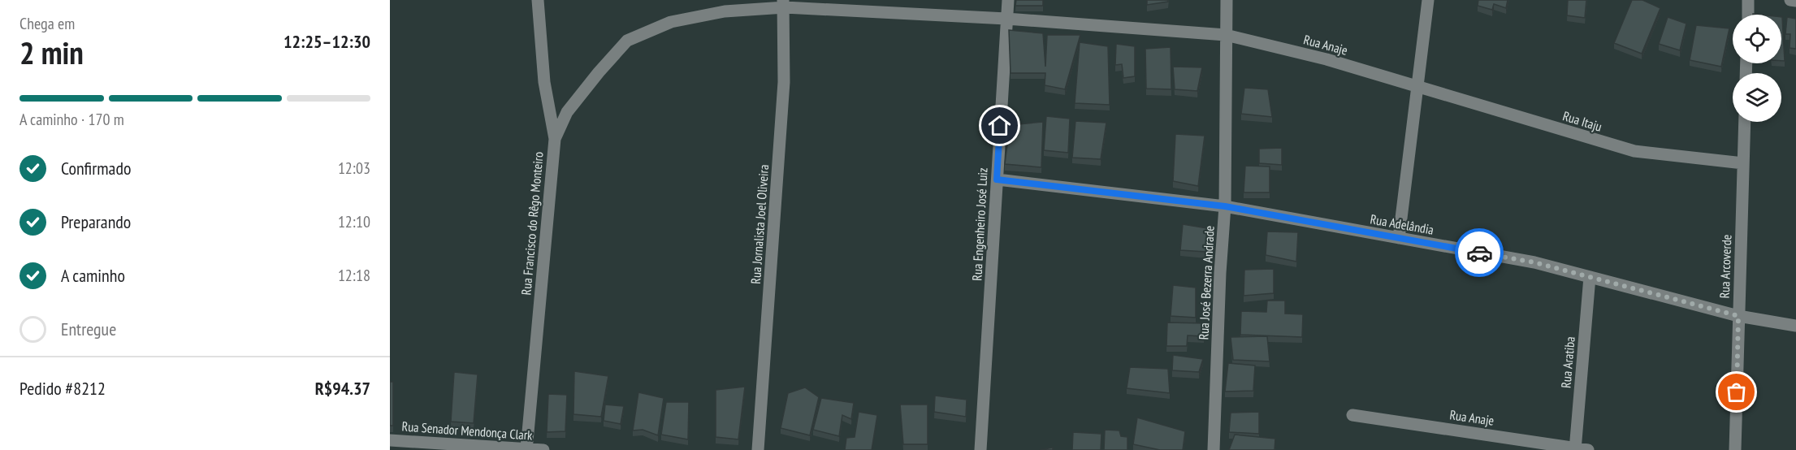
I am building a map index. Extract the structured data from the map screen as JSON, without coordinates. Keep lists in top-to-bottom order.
{
  "streets": {
    "street": [
      "Rua Anaje",
      "Rua Itaju",
      "Rua Francisco do Rêgo Monteiro",
      "Rua Jornalista Joel Oliveira",
      "Rua Engenheiro José Luiz",
      "Rua Adelândia",
      "Rua Arcoverde",
      "Rua José Bezerra Andrade",
      "Rua Aratiba",
      "Rua Senador Mendonça Clark"
    ]
  },
  "crossings": [
    ["Rua Anaje", "Rua Itaju"],
    ["Rua Anaje", "Rua Francisco do Rêgo Monteiro"],
    ["Rua Anaje", "Rua Jornalista Joel Oliveira"],
    ["Rua Anaje", "Rua Engenheiro José Luiz"],
    ["Rua Anaje", "Rua José Bezerra Andrade"],
    ["Rua Anaje", "Rua Aratiba"],
    ["Rua Itaju", "Rua Arcoverde"],
    ["Rua Francisco do Rêgo Monteiro", "Rua Senador Mendonça Clark"],
    ["Rua Engenheiro José Luiz", "Rua Adelândia"],
    ["Rua Adelândia", "Rua Arcoverde"],
    ["Rua Adelândia", "Rua José Bezerra Andrade"],
    ["Rua Adelândia", "Rua Aratiba"]
  ],
  "page": {
    "heading": ["2 min", "Chega em", "12:25–12:30"],
    "panel": ["Pedido #8212", "R$94.37"],
    "bar": "A caminho · 170 m",
    "list": [
      ["Confirmado", "12:03"],
      ["Preparando", "12:10"],
      ["A caminho", "12:18"],
      "Entregue"
    ]
  }
}
